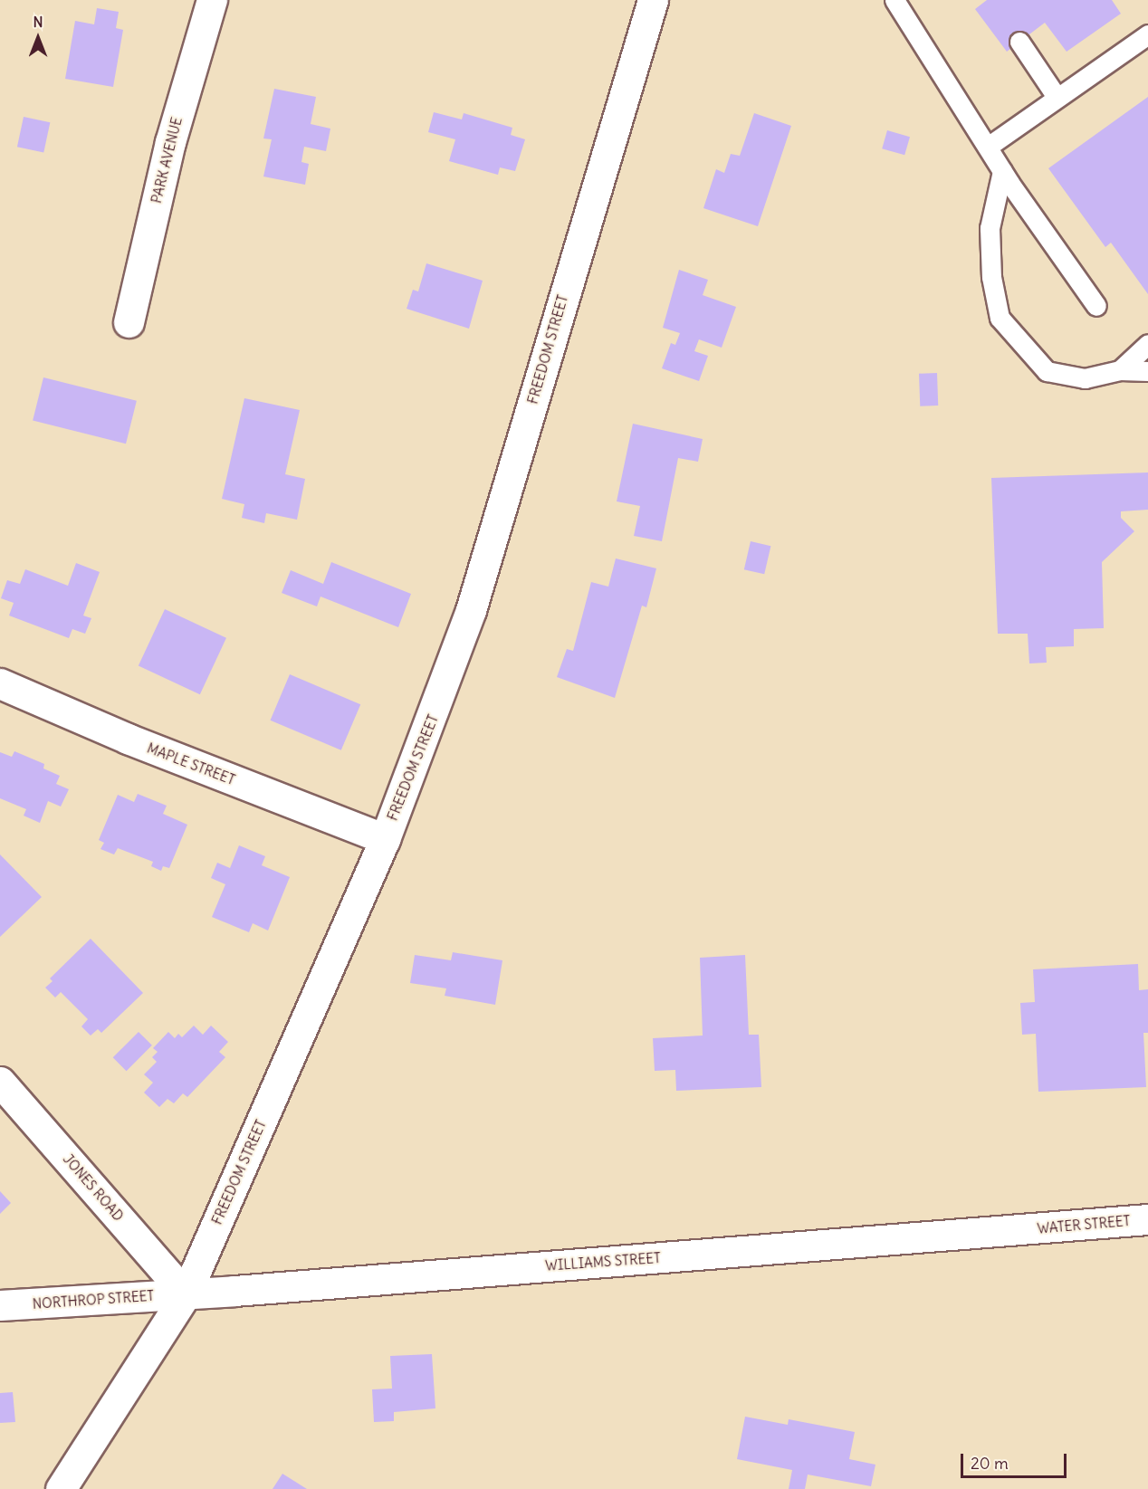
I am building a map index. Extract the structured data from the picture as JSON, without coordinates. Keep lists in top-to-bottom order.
{
  "streets": {
    "street": [
      "PARK AVENUE",
      "FREEDOM STREET",
      "MAPLE STREET",
      "JONES ROAD",
      "WATER STREET",
      "WILLIAMS STREET",
      "NORTHROP STREET"
    ]
  },
  "crossings": [
    ["FREEDOM STREET", "MAPLE STREET"],
    ["FREEDOM STREET", "JONES ROAD"],
    ["FREEDOM STREET", "WILLIAMS STREET"],
    ["FREEDOM STREET", "NORTHROP STREET"],
    ["JONES ROAD", "WILLIAMS STREET"],
    ["JONES ROAD", "NORTHROP STREET"],
    ["WATER STREET", "WILLIAMS STREET"],
    ["WILLIAMS STREET", "NORTHROP STREET"]
  ],
  "scale_bar": "20 m",
  "north": "top"
}
